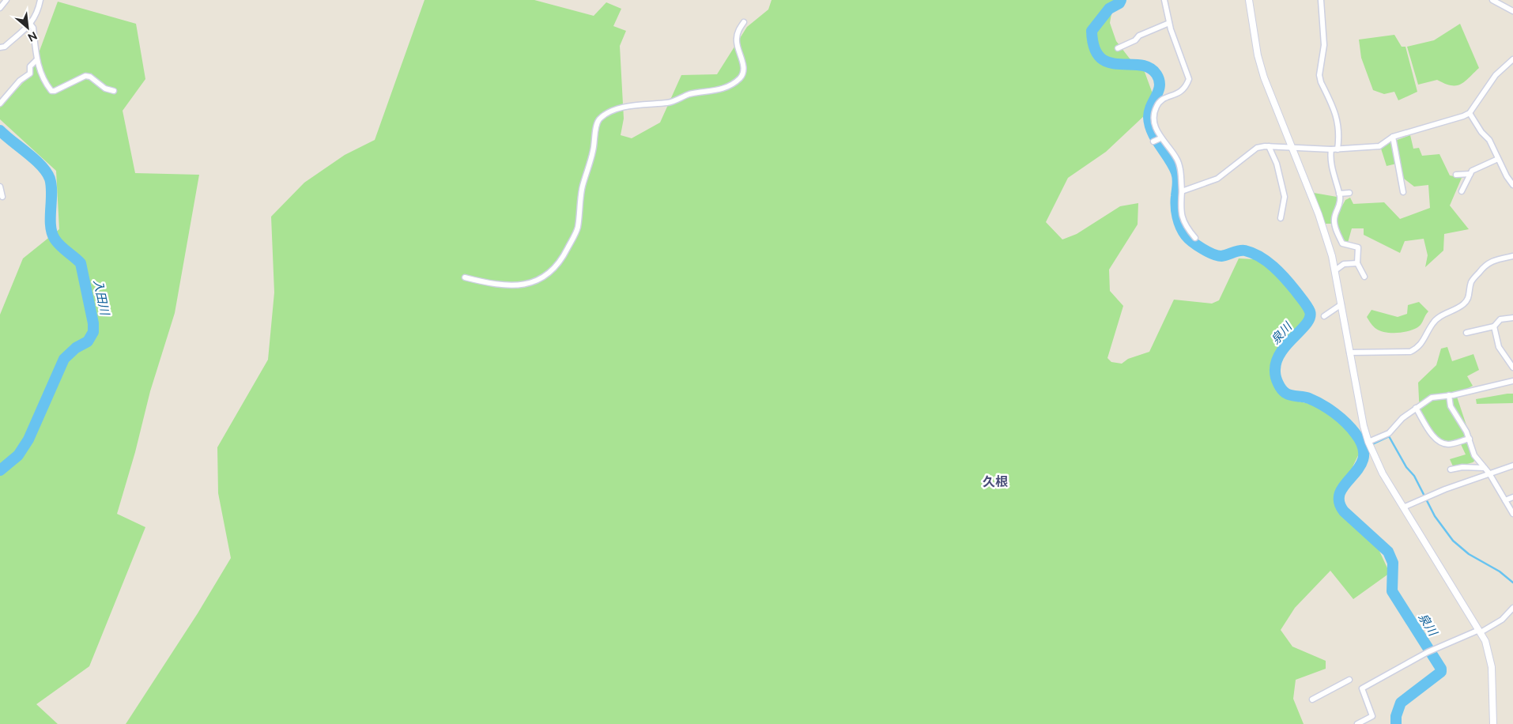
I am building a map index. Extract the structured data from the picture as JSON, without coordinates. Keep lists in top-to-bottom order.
{
  "districts": ["久根"],
  "water": ["入田川", "泉川"],
  "north": "bottom right"
}
